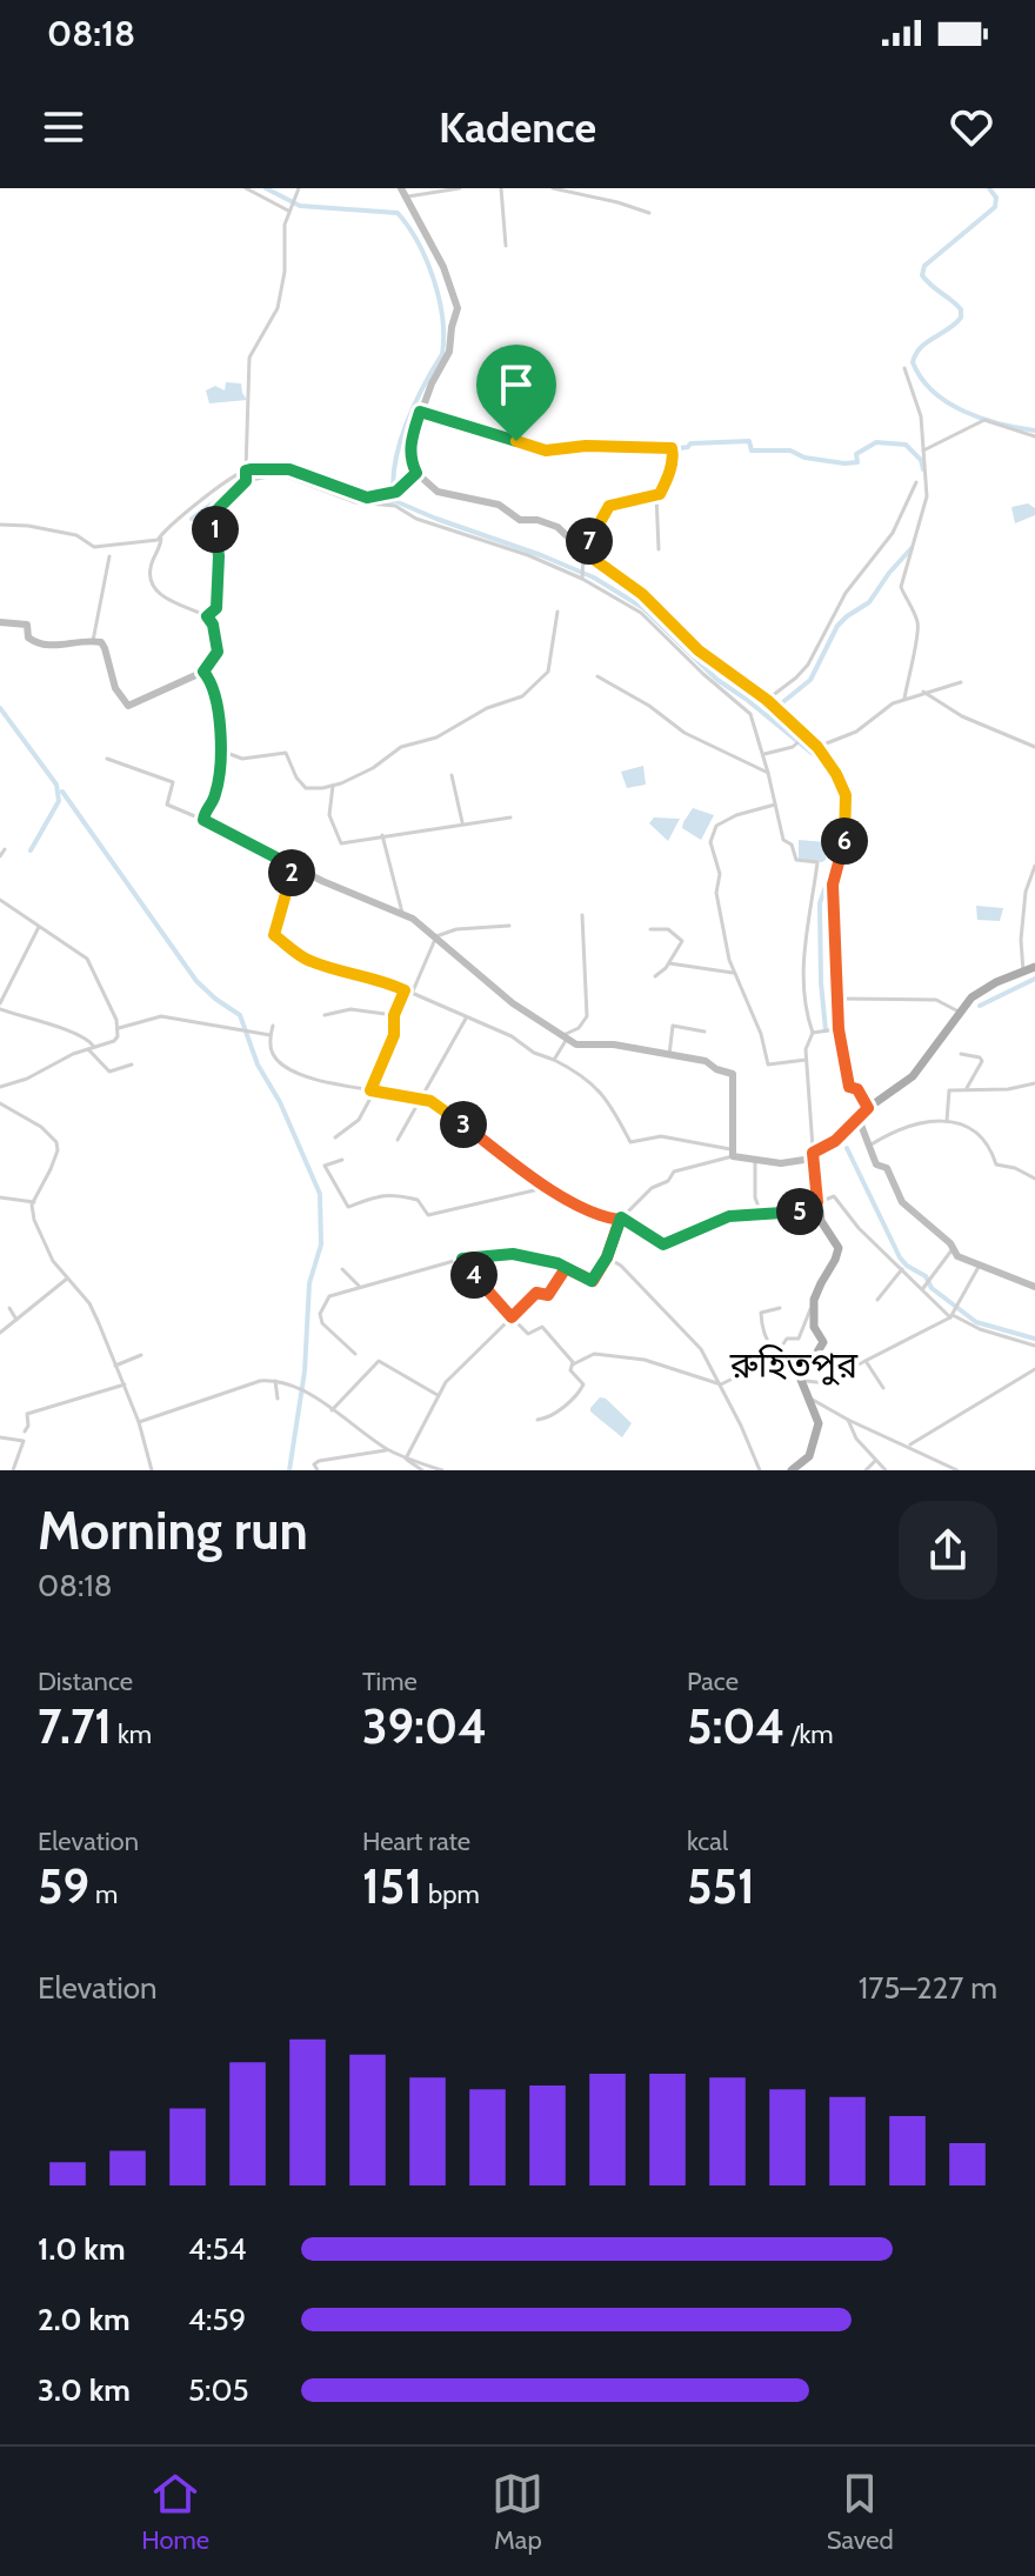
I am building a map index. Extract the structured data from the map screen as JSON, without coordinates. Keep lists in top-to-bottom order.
{
  "districts": ["রুহিতপুর"],
  "page": {
    "status": "08:18",
    "header": "Kadence",
    "pins": [
      "1",
      "7",
      "6",
      "2",
      "3",
      "5",
      "4"
    ],
    "heading": ["Morning run", "08:18"],
    "stats": [
      ["Distance", "7.71 km"],
      ["Time", "39:04"],
      ["Pace", "5:04 /km"],
      ["Elevation", "59 m"],
      ["Heart rate", "151 bpm"],
      ["kcal", "551"]
    ],
    "chart": ["Elevation", "175–227 m"],
    "list": [
      {
        "name": "1.0 km",
        "note": "4:54"
      },
      {
        "name": "2.0 km",
        "note": "4:59"
      },
      {
        "name": "3.0 km",
        "note": "5:05"
      }
    ],
    "tabs": ["Home", "Map", "Saved"]
  }
}
